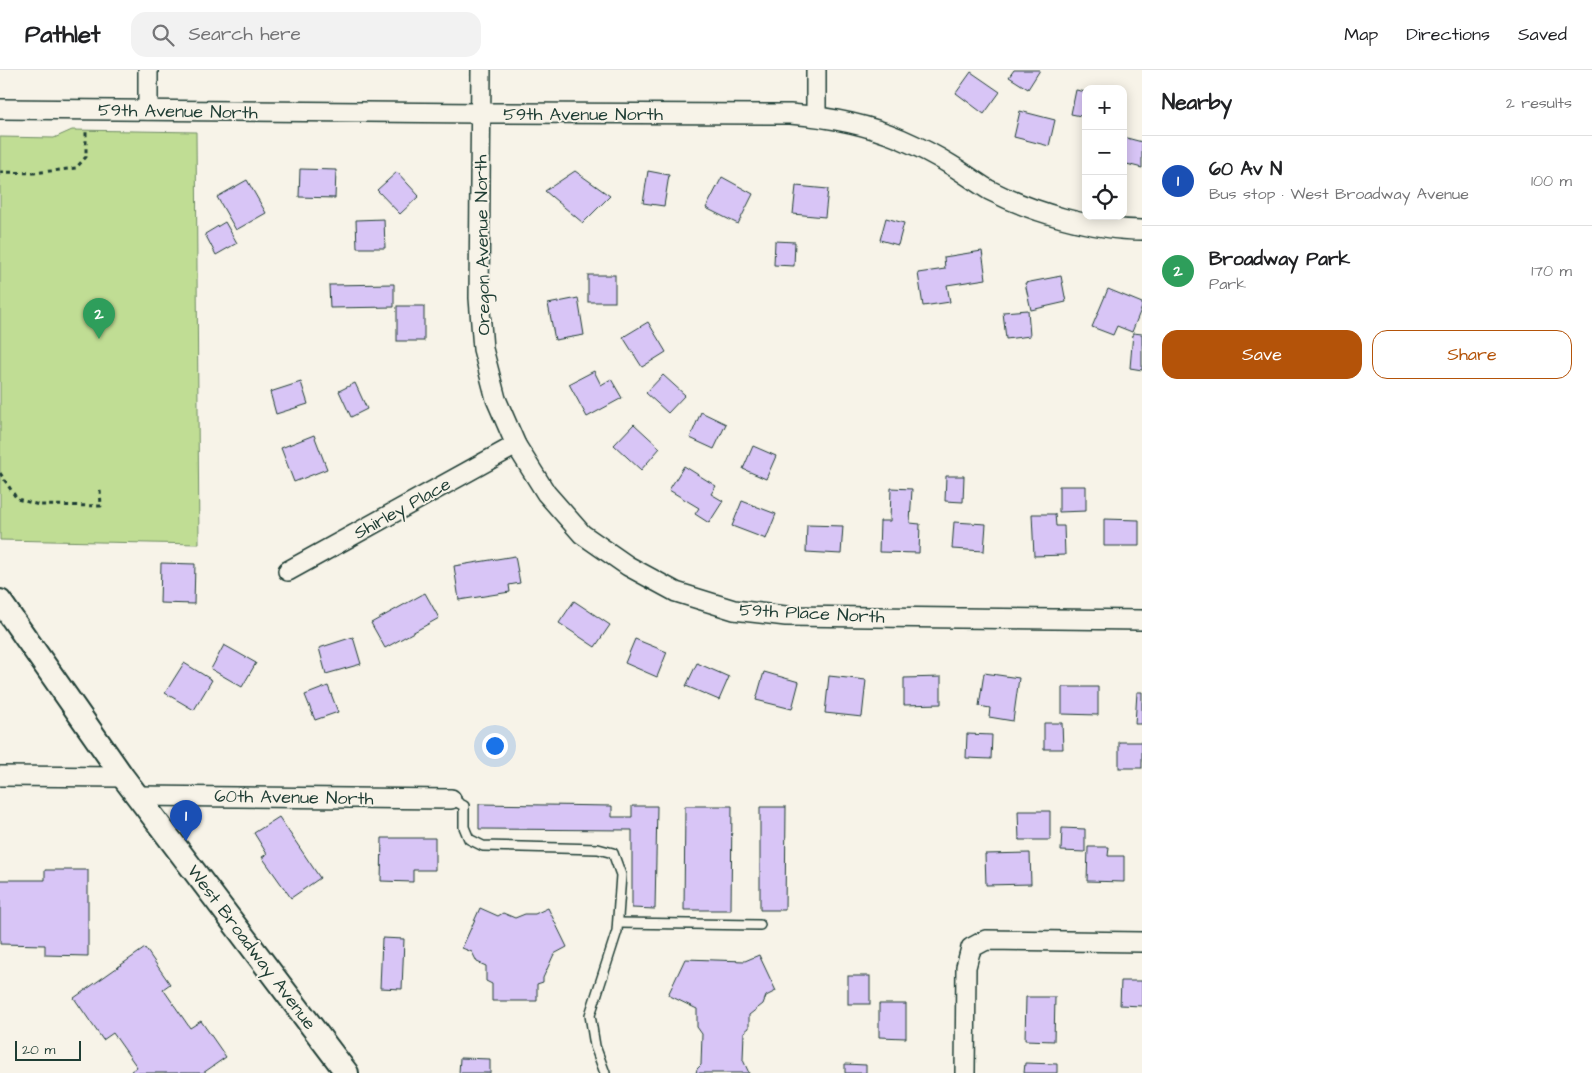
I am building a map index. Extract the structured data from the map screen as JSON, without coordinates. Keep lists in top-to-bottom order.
{
  "streets": {
    "street": [
      "59th Avenue North",
      "Oregon Avenue North",
      "Shirley Place",
      "59th Place North",
      "60th Avenue North",
      "West Broadway Avenue"
    ]
  },
  "crossings": [
    ["59th Avenue North", "Oregon Avenue North"],
    ["Oregon Avenue North", "Shirley Place"],
    ["Oregon Avenue North", "59th Place North"],
    ["Shirley Place", "59th Place North"],
    ["60th Avenue North", "West Broadway Avenue"]
  ],
  "scale_bar": "20 m",
  "page": {
    "header": "Pathlet",
    "search": "Search here",
    "nav": ["Map", "Directions", "Saved"],
    "heading": ["Nearby", "2 results"],
    "map_buttons": ["+", "−"],
    "list": [
      {
        "mark": "1",
        "name": "60 Av N",
        "note": "Bus stop · West Broadway Avenue",
        "value": "100 m"
      },
      {
        "mark": "2",
        "name": "Broadway Park",
        "note": "Park",
        "value": "170 m"
      }
    ],
    "pins": ["2", "1"],
    "buttons": ["Save", "Share"],
    "scale": "20 m"
  }
}
